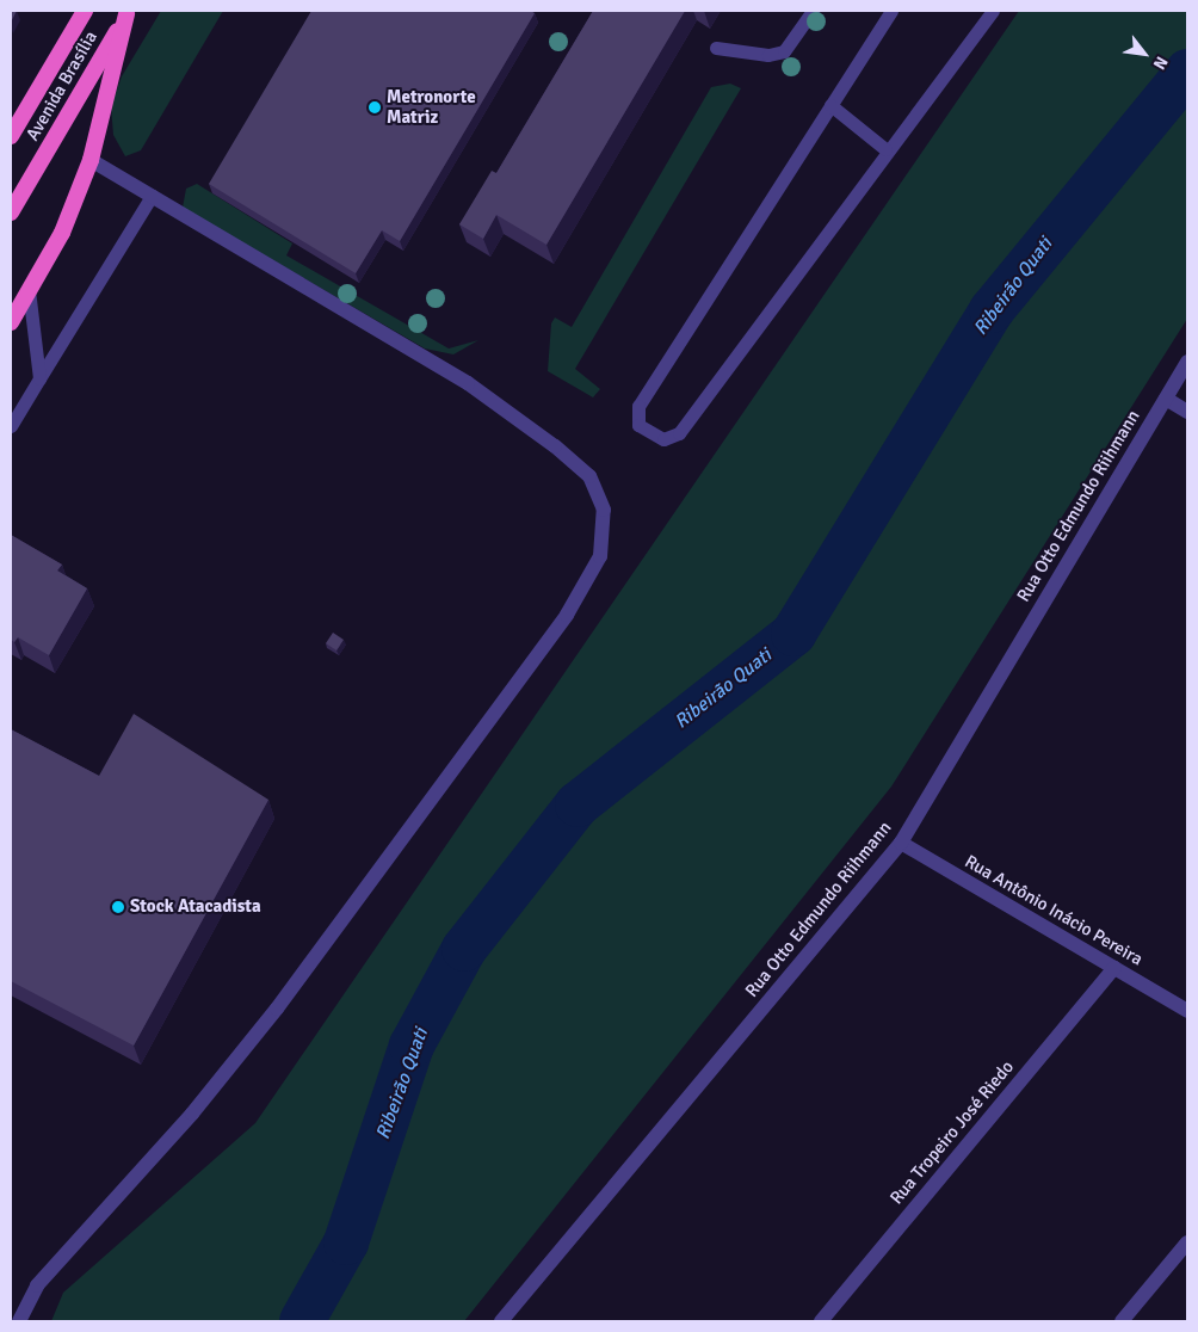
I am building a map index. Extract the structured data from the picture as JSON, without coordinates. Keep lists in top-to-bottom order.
{
  "streets": {
    "highway": ["Avenida Brasília"],
    "street": ["Rua Otto Edmundo Riihmann", "Rua Antônio Inácio Pereira", "Rua Tropeiro José Riedo"]
  },
  "crossings": [
    ["Rua Otto Edmundo Riihmann", "Rua Antônio Inácio Pereira"],
    ["Rua Antônio Inácio Pereira", "Rua Tropeiro José Riedo"]
  ],
  "water": ["Ribeirão Quati"],
  "places": ["Metronorte Matriz", "Stock Atacadista"],
  "north": "bottom right"
}
